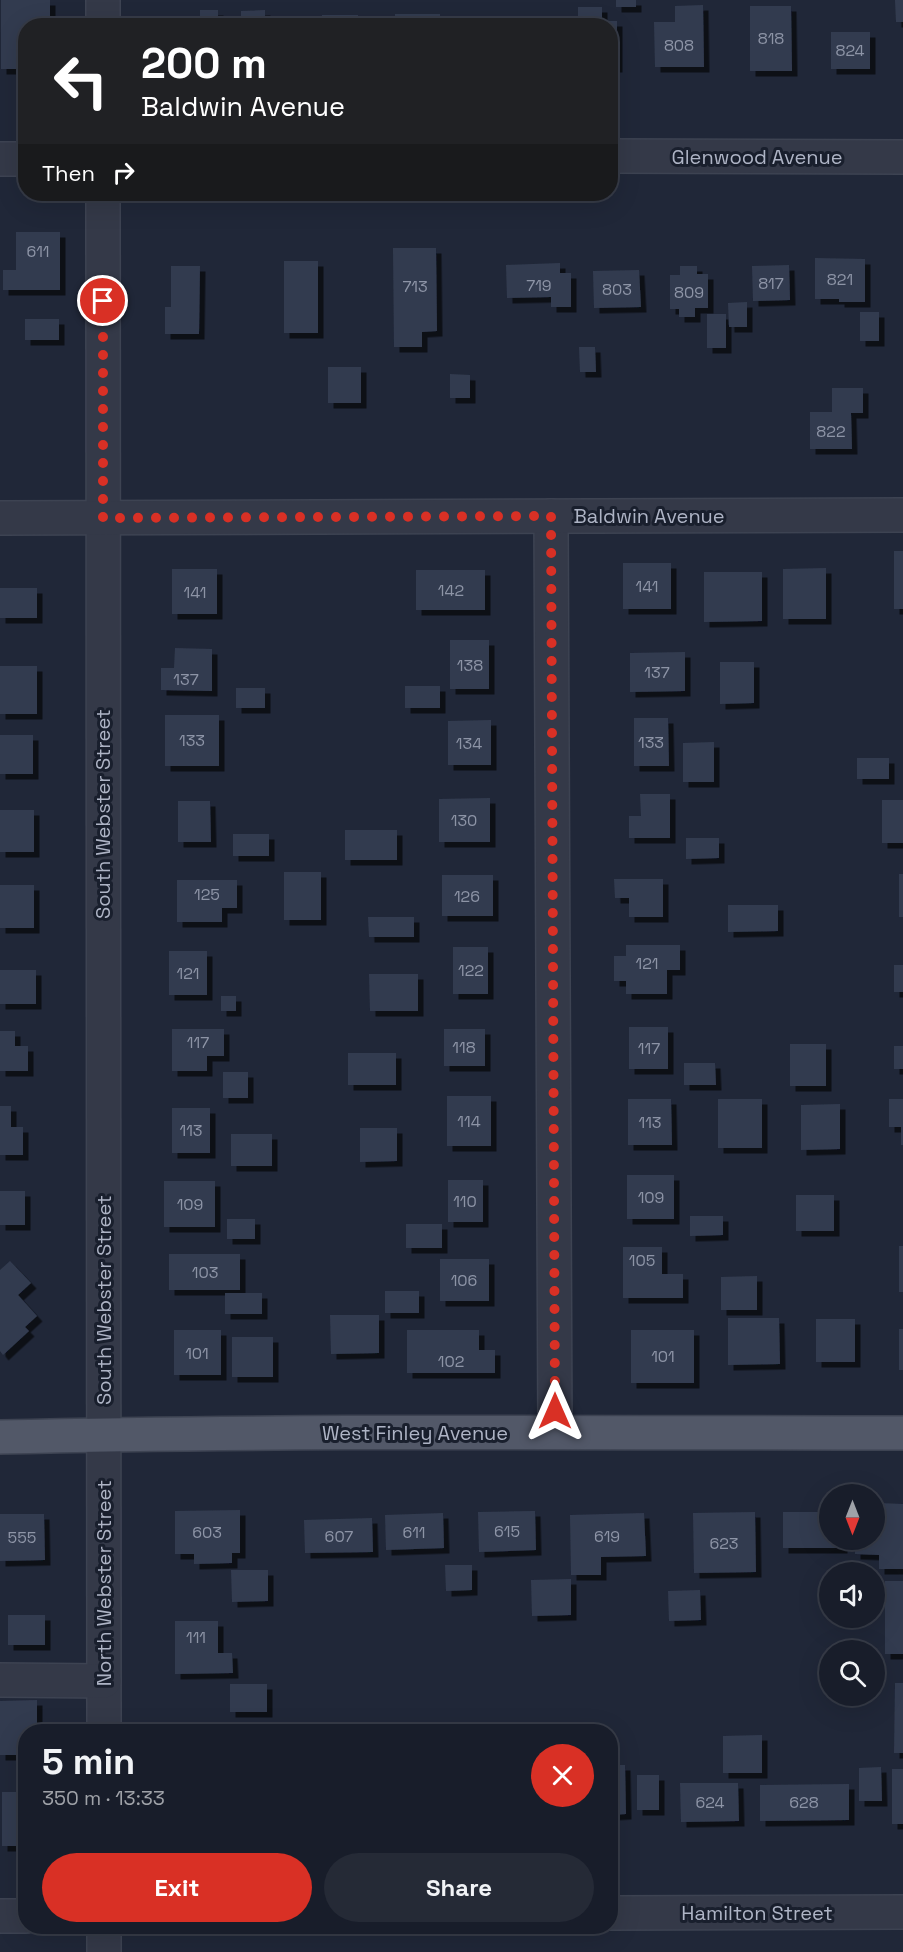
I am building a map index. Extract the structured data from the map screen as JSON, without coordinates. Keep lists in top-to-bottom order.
{
  "streets": {
    "main road": ["West Finley Avenue"],
    "street": [
      "Glenwood Avenue",
      "Baldwin Avenue",
      "South Webster Street",
      "North Webster Street",
      "Hamilton Street"
    ]
  },
  "crossings": [
    ["Baldwin Avenue", "South Webster Street"],
    ["South Webster Street", "West Finley Avenue"],
    ["South Webster Street", "North Webster Street"],
    ["West Finley Avenue", "North Webster Street"]
  ],
  "house_numbers": [
    "818",
    "808",
    "824",
    "611",
    "821",
    "817",
    "719",
    "713",
    "803",
    "809",
    "822",
    "141",
    "142",
    "141",
    "138",
    "137",
    "137",
    "133",
    "133",
    "134",
    "130",
    "125",
    "126",
    "121",
    "122",
    "121",
    "117",
    "118",
    "117",
    "114",
    "113",
    "113",
    "109",
    "110",
    "109",
    "105",
    "103",
    "106",
    "101",
    "101",
    "102",
    "615",
    "603",
    "611",
    "607",
    "619",
    "555",
    "623",
    "111",
    "624",
    "628"
  ],
  "north": "bottom",
  "page": {
    "turn": ["200 m", "Baldwin Avenue"],
    "then": "Then",
    "heading": ["5 min", "350 m · 13:33"],
    "buttons": ["Exit", "Share"]
  }
}
